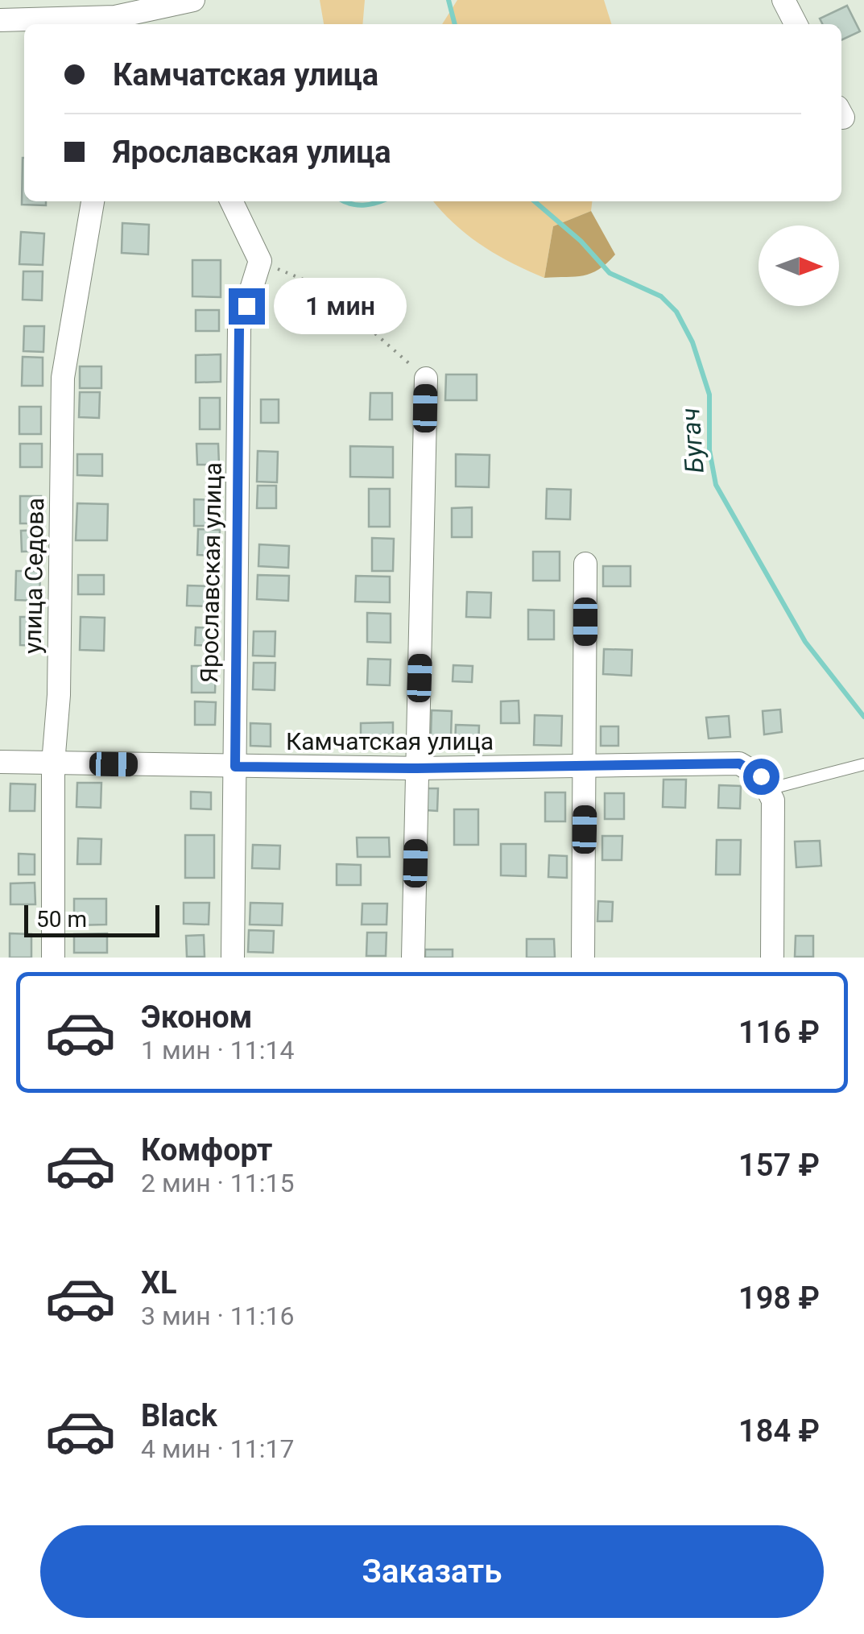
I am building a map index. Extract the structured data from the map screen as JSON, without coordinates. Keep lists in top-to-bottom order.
{
  "streets": {
    "street": ["Ярославская улица", "улица Седова", "Камчатская улица"]
  },
  "crossings": [
    ["Ярославская улица", "Камчатская улица"],
    ["улица Седова", "Камчатская улица"]
  ],
  "water": ["Бугач"],
  "scale_bar": "50 m",
  "north": "right",
  "page": {
    "banner": ["Камчатская улица", "Ярославская улица"],
    "bubble": "1 мин",
    "scale": "50 m",
    "list": [
      {
        "name": "Эконом",
        "note": "1 мин · 11:14",
        "value": "116 ₽"
      },
      {
        "name": "Комфорт",
        "note": "2 мин · 11:15",
        "value": "157 ₽"
      },
      {
        "name": "XL",
        "note": "3 мин · 11:16",
        "value": "198 ₽"
      },
      {
        "name": "Black",
        "note": "4 мин · 11:17",
        "value": "184 ₽"
      }
    ],
    "buttons": "Заказать"
  }
}
